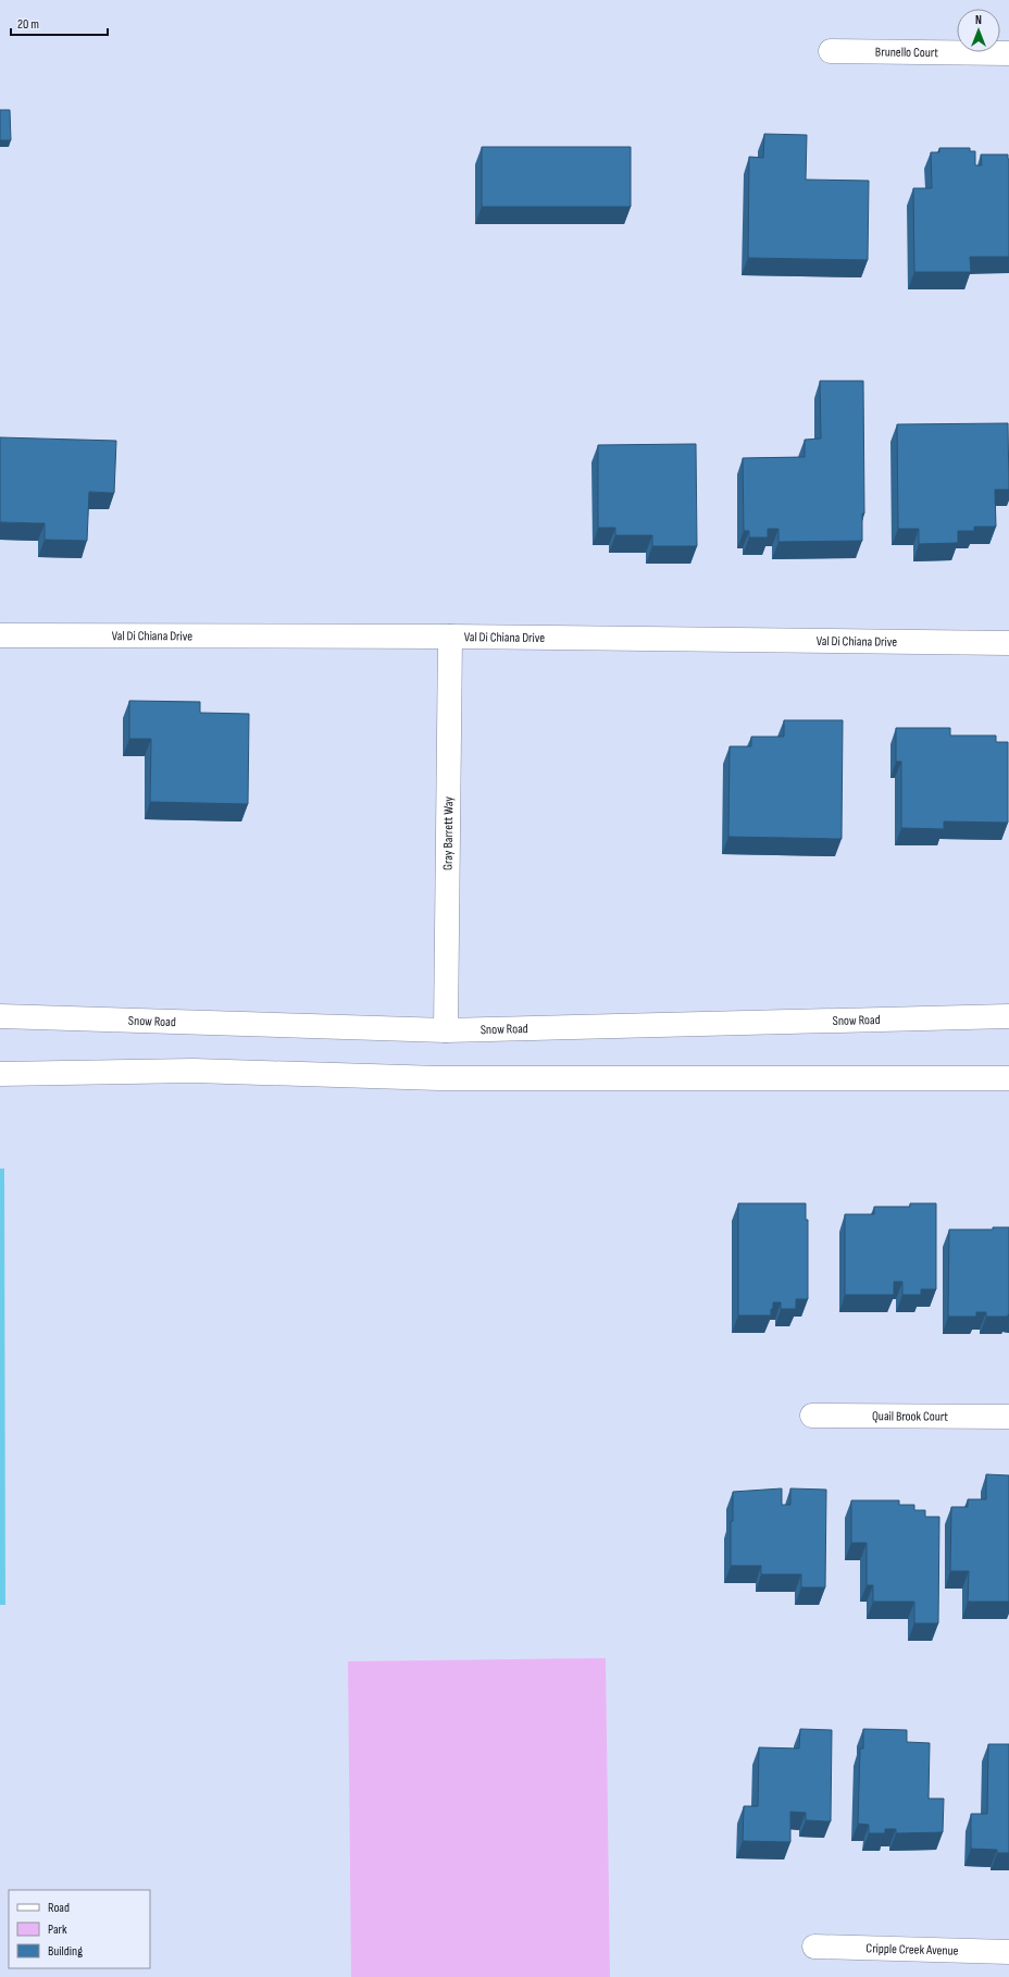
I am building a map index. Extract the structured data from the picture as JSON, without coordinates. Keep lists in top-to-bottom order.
{
  "streets": {
    "main road": [
      "Brunello Court",
      "Val Di Chiana Drive",
      "Gray Barrett Way",
      "Snow Road",
      "Quail Brook Court",
      "Cripple Creek Avenue"
    ]
  },
  "crossings": [
    ["Val Di Chiana Drive", "Gray Barrett Way"],
    ["Gray Barrett Way", "Snow Road"]
  ],
  "legend": ["Road", "Park", "Building"],
  "scale_bar": "20 m",
  "north": "top"
}
